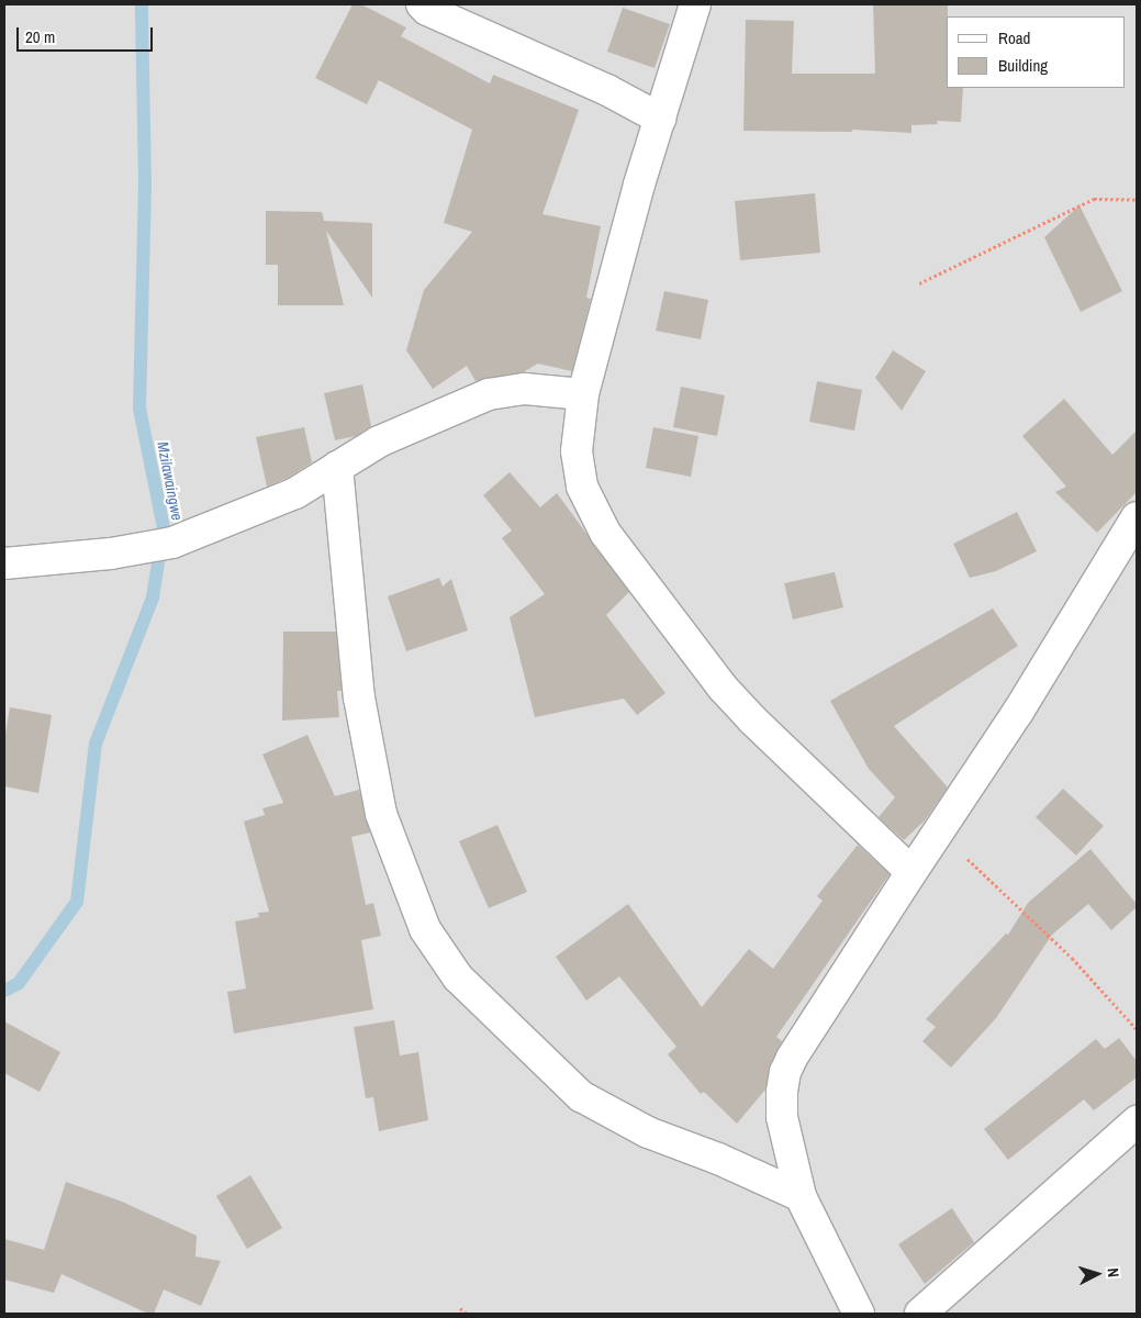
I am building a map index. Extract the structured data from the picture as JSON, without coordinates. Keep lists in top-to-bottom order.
{
  "water": ["Mzilawaingwe"],
  "legend": ["Road", "Building"],
  "scale_bar": "20 m",
  "north": "right"
}
